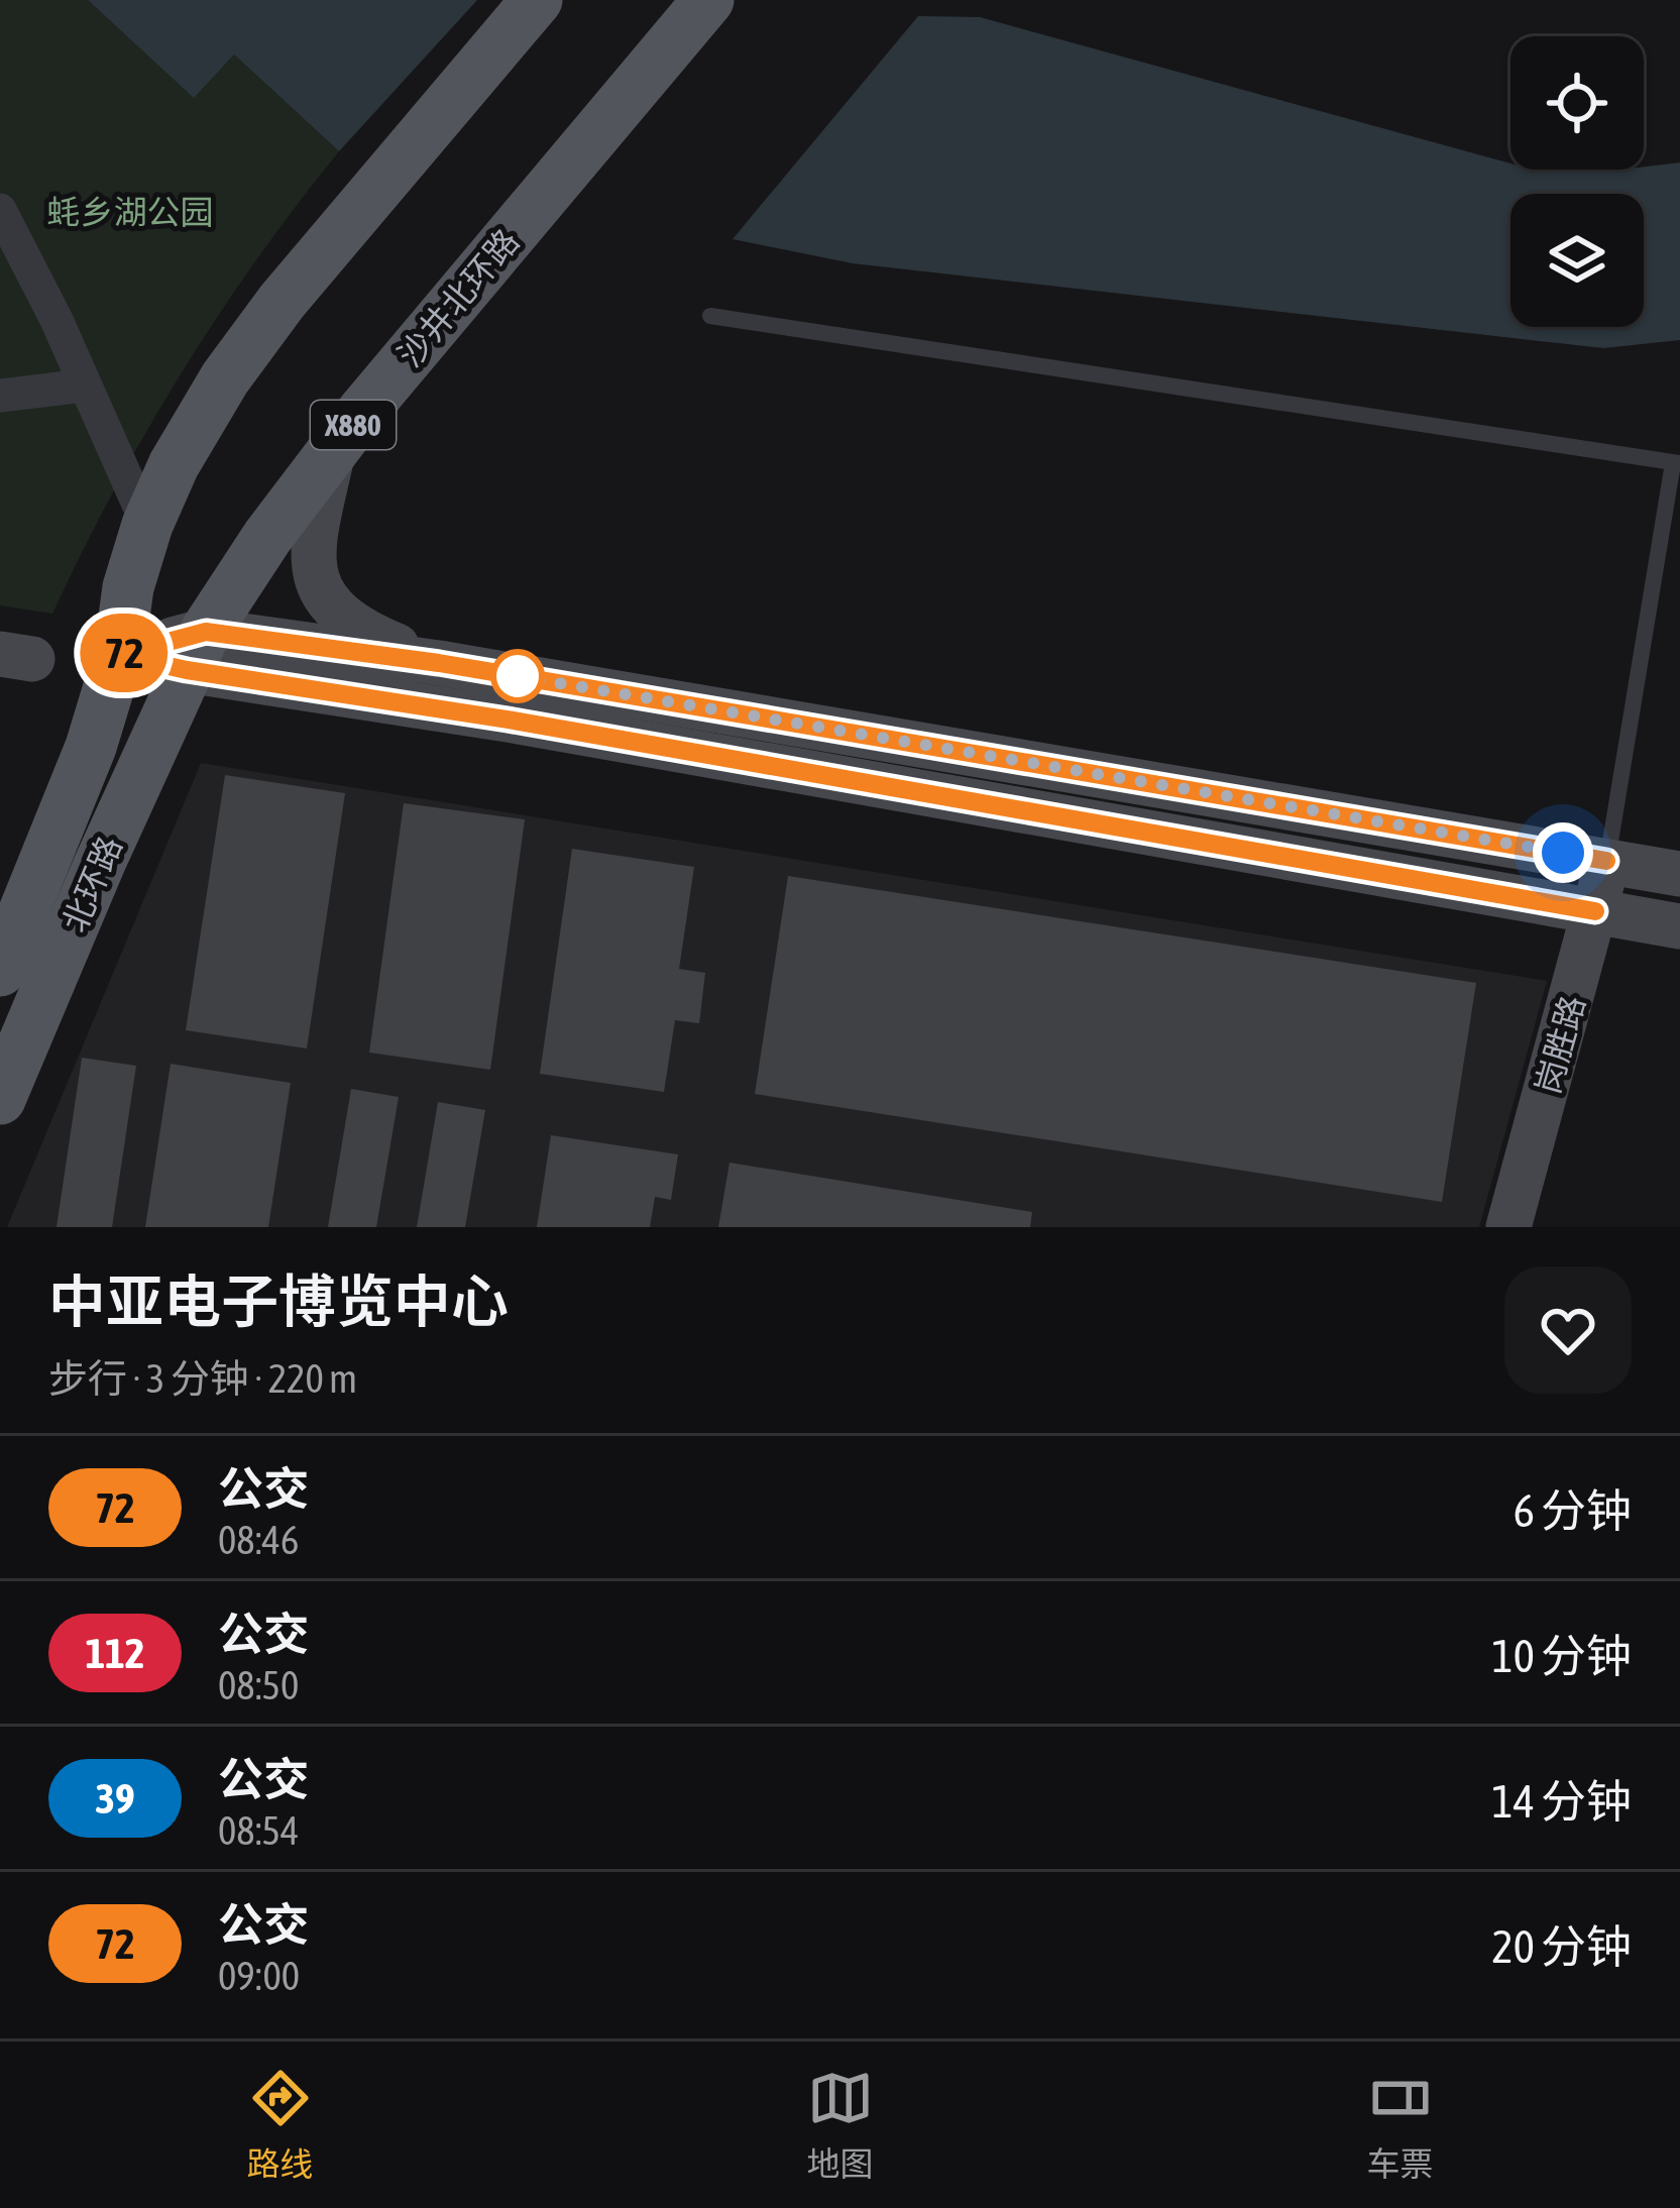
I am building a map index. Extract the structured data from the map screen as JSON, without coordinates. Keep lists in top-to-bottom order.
{
  "streets": {
    "main road": ["沙井北环路", "X880", "北环路"],
    "street": ["岗胜路"]
  },
  "crossings": [
    ["沙井北环路", "北环路"]
  ],
  "parks": ["蚝乡湖公园"],
  "lines": ["bus line 72"],
  "page": {
    "on_map": "72",
    "heading": ["中亚电子博览中心", "步行 · 3 分钟 · 220 m"],
    "list": [
      {
        "mark": "72",
        "name": "公交",
        "note": "08:46",
        "value": "6 分钟"
      },
      {
        "mark": "112",
        "name": "公交",
        "note": "08:50",
        "value": "10 分钟"
      },
      {
        "mark": "39",
        "name": "公交",
        "note": "08:54",
        "value": "14 分钟"
      },
      {
        "mark": "72",
        "name": "公交",
        "note": "09:00",
        "value": "20 分钟"
      }
    ],
    "tabs": ["路线", "地图", "车票"]
  }
}
